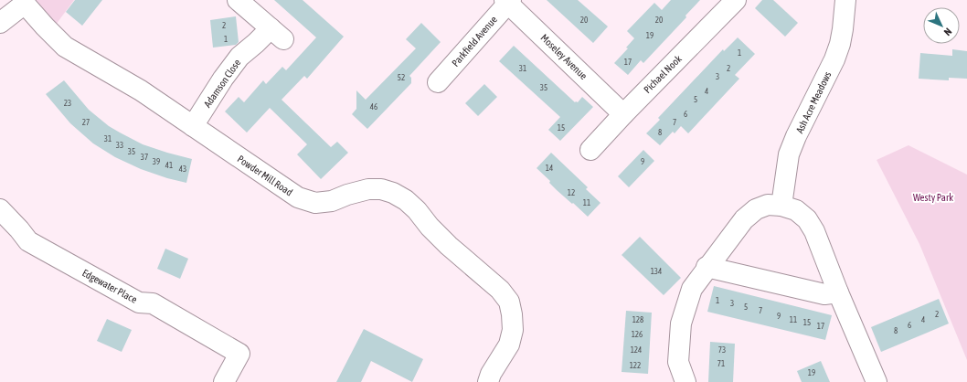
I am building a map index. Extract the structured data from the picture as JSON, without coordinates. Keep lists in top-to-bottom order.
{
  "streets": {
    "street": [
      "Parkfield Avenue",
      "Moseley Avenue",
      "Pichael Nook",
      "Adamson Close",
      "Ash Acre Meadows",
      "Powder Mill Road",
      "Edgewater Place"
    ]
  },
  "crossings": [
    ["Parkfield Avenue", "Moseley Avenue"],
    ["Moseley Avenue", "Pichael Nook"],
    ["Adamson Close", "Powder Mill Road"]
  ],
  "parks": ["Westy Park"],
  "house_numbers": [
    "20",
    "20",
    "2",
    "19",
    "1",
    "1",
    "17",
    "31",
    "2",
    "3",
    "52",
    "35",
    "4",
    "5",
    "23",
    "46",
    "6",
    "27",
    "7",
    "15",
    "8",
    "31",
    "33",
    "35",
    "37",
    "39",
    "9",
    "41",
    "14",
    "43",
    "12",
    "11",
    "134",
    "1",
    "3",
    "5",
    "7",
    "2",
    "9",
    "128",
    "11",
    "4",
    "15",
    "6",
    "17",
    "8",
    "126",
    "124",
    "73",
    "71",
    "122",
    "19"
  ],
  "north": "bottom right"
}
